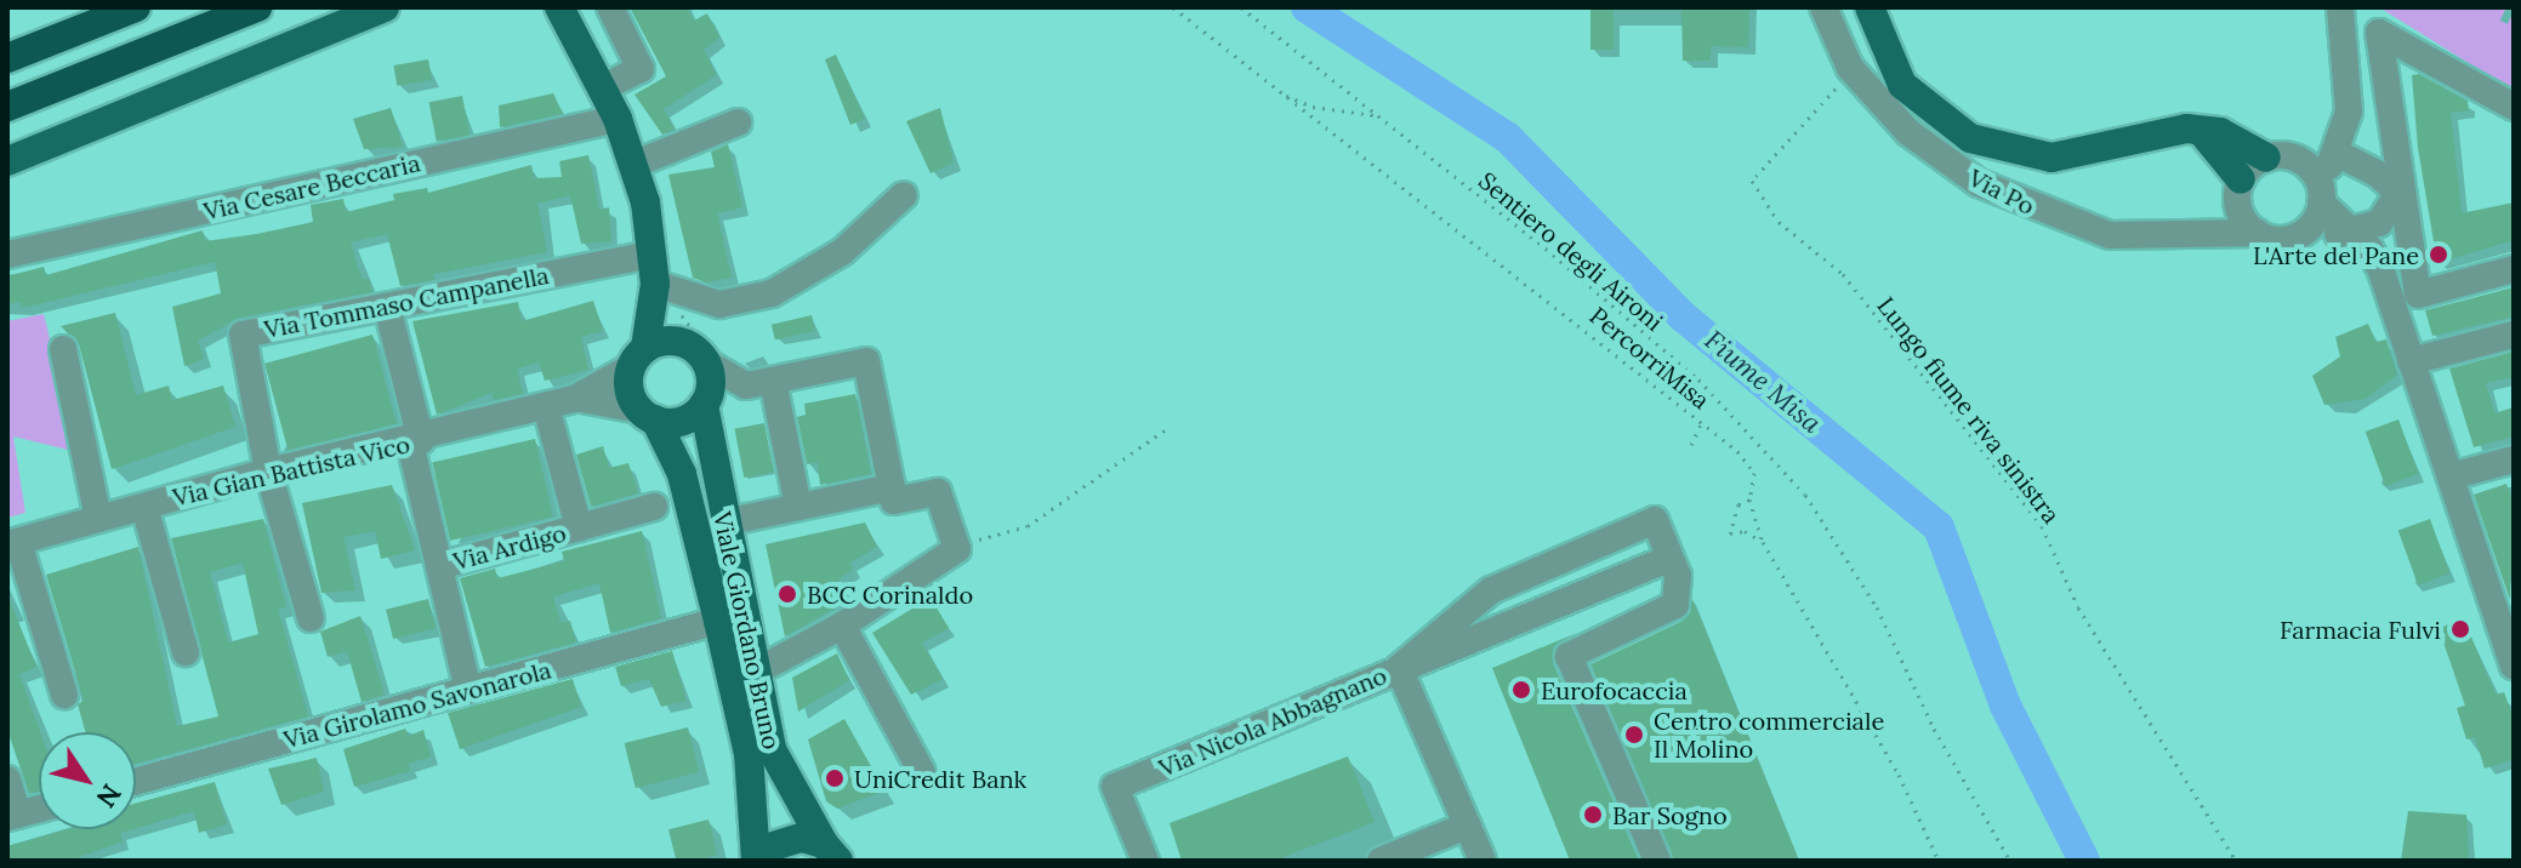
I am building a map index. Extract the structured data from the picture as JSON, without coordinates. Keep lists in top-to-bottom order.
{
  "streets": {
    "main road": ["Viale Giordano Bruno"],
    "street": [
      "Via Cesare Beccaria",
      "Via Po",
      "Via Tommaso Campanella",
      "Via Gian Battista Vico",
      "Via Ardigo",
      "Via Girolamo Savonarola",
      "Via Nicola Abbagnano"
    ],
    "path": ["Sentiero degli Aironi", "PercorriMisa", "Lungo fiume riva sinistra"]
  },
  "crossings": [
    ["Via Po", "Lungo fiume riva sinistra"],
    ["Via Tommaso Campanella", "Via Gian Battista Vico"],
    ["Via Tommaso Campanella", "Via Ardigo"],
    ["Via Gian Battista Vico", "Via Ardigo"],
    ["Via Gian Battista Vico", "Viale Giordano Bruno"],
    ["Via Ardigo", "Via Girolamo Savonarola"],
    ["Viale Giordano Bruno", "Via Girolamo Savonarola"]
  ],
  "water": ["Fiume Misa"],
  "places": [
    "L'Arte del Pane",
    "BCC Corinaldo",
    "Farmacia Fulvi",
    "Eurofocaccia",
    "Centro commerciale Il Molino",
    "UniCredit Bank",
    "Bar Sogno"
  ],
  "north": "bottom right"
}
